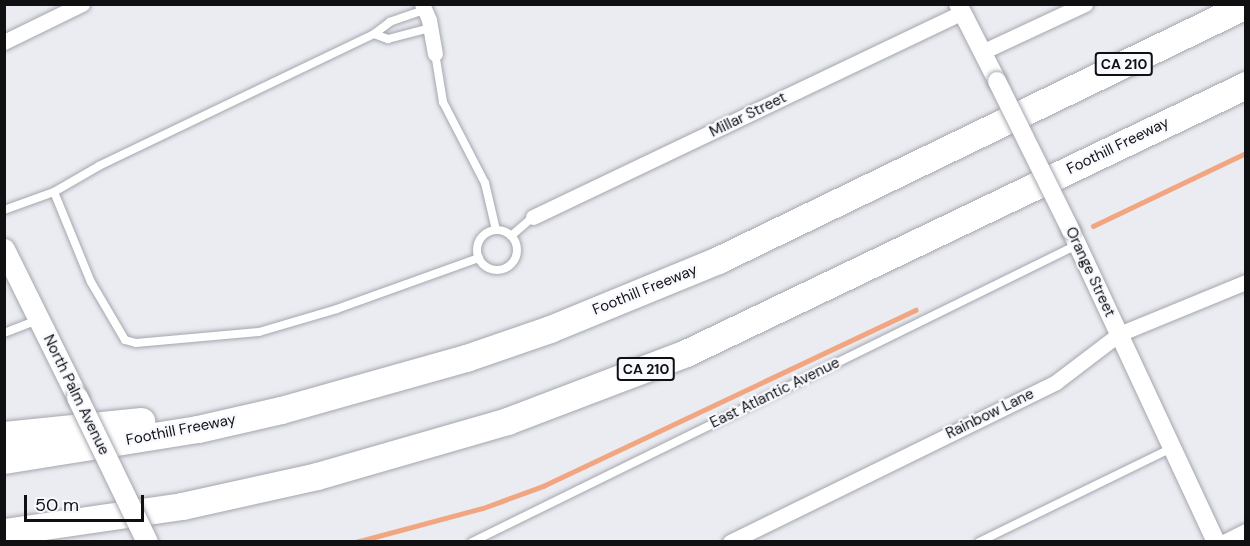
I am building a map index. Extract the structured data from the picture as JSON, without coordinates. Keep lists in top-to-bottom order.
{
  "streets": {
    "highway": ["CA 210", "Foothill Freeway"],
    "main road": ["North Palm Avenue"],
    "street": ["Millar Street", "Orange Street", "Rainbow Lane"],
    "lane": ["East Atlantic Avenue"]
  },
  "crossings": [
    ["Millar Street", "Orange Street"],
    ["Orange Street", "East Atlantic Avenue"],
    ["Orange Street", "Rainbow Lane"]
  ],
  "scale_bar": "50 m"
}
